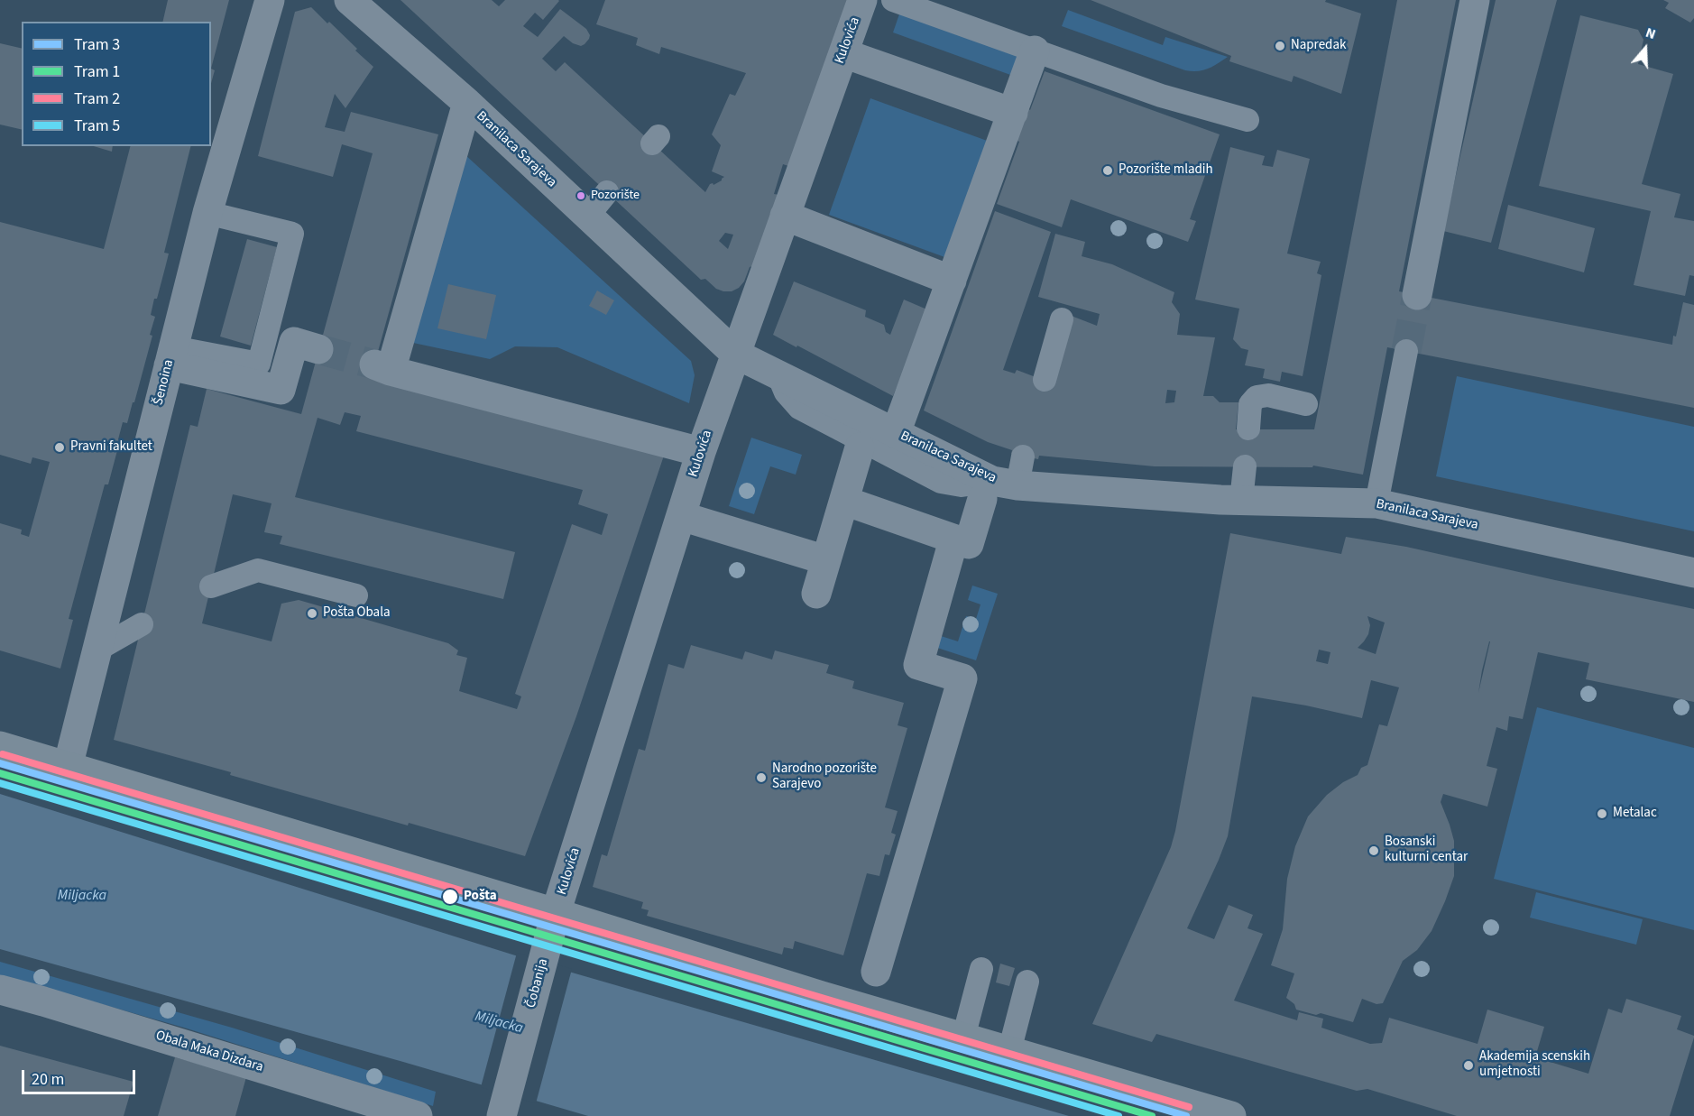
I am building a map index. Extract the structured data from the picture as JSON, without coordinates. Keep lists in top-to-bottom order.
{
  "streets": {
    "street": [
      "Kulovića",
      "Branilaca Sarajeva",
      "Šenoina",
      "Čobanija",
      "Obala Maka Dizdara"
    ]
  },
  "crossings": [
    ["Kulovića", "Branilaca Sarajeva"],
    ["Kulovića", "Čobanija"]
  ],
  "water": ["Miljacka"],
  "places": [
    "Napredak",
    "Pozorište mladih",
    "Pozorište",
    "Pravni fakultet",
    "Pošta Obala",
    "Narodno pozorište Sarajevo",
    "Metalac",
    "Bosanski kulturni centar",
    "Pošta",
    "Akademija scenskih umjetnosti"
  ],
  "lines": [
    "tram line 2",
    "tram line 3",
    "tram line 1",
    "tram line 5"
  ],
  "legend": [
    "Tram 3",
    "Tram 1",
    "Tram 2",
    "Tram 5"
  ],
  "scale_bar": "20 m",
  "north": "top"
}
